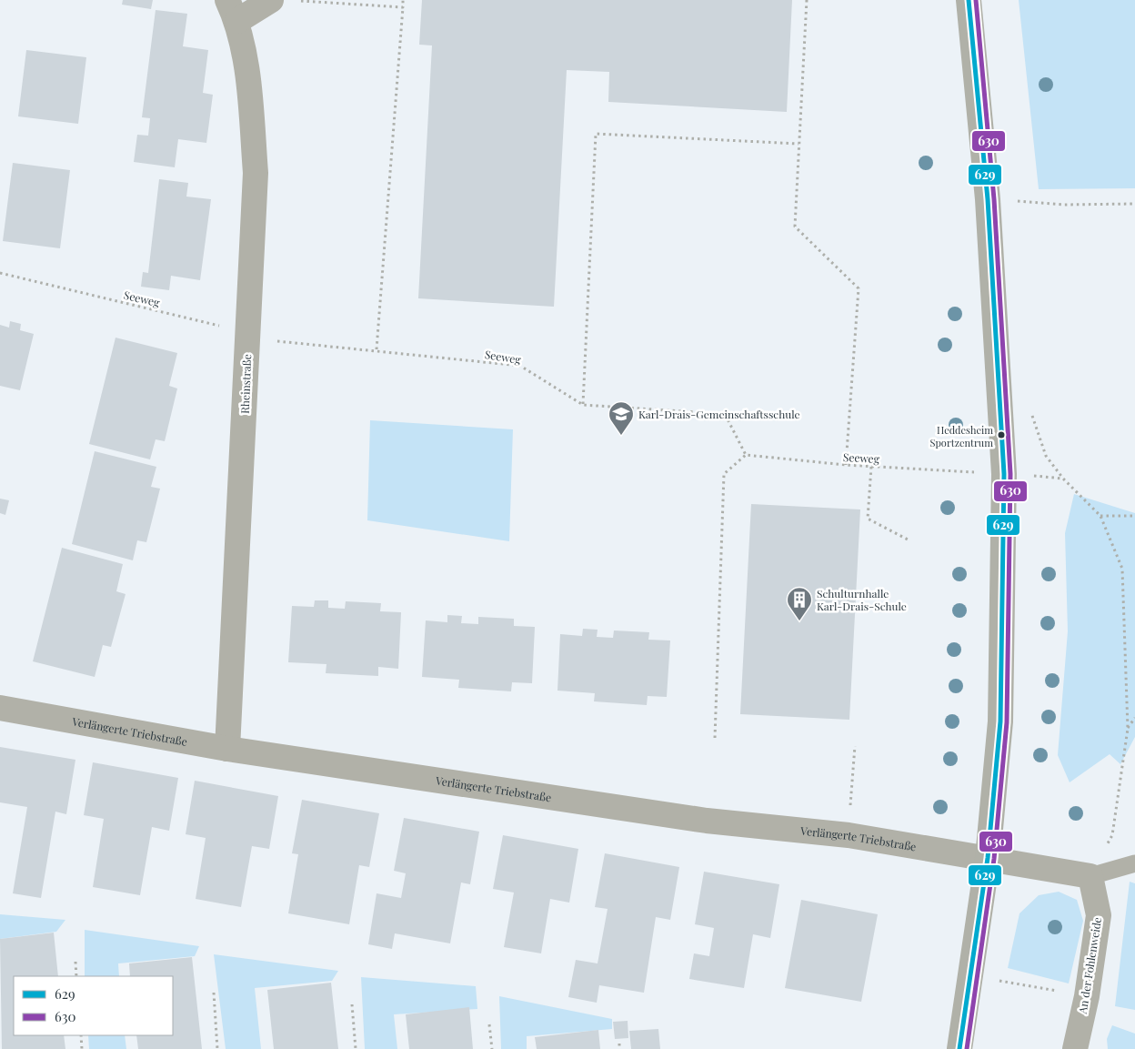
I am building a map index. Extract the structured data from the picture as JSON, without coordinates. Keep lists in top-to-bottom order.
{
  "streets": {
    "street": ["Rheinstraße", "Verlängerte Triebstraße", "An der Fohlenweide"],
    "path": ["Seeweg"]
  },
  "crossings": [
    ["Seeweg", "Rheinstraße"],
    ["Rheinstraße", "Verlängerte Triebstraße"]
  ],
  "places": {
    "other": ["Heddesheim Sportzentrum"],
    "school or university": ["Karl-Drais-Gemeinschaftsschule"],
    "building": ["Schulturnhalle Karl-Drais-Schule"]
  },
  "lines": ["transit line 629", "transit line 630"],
  "legend": ["629", "630"]
}
